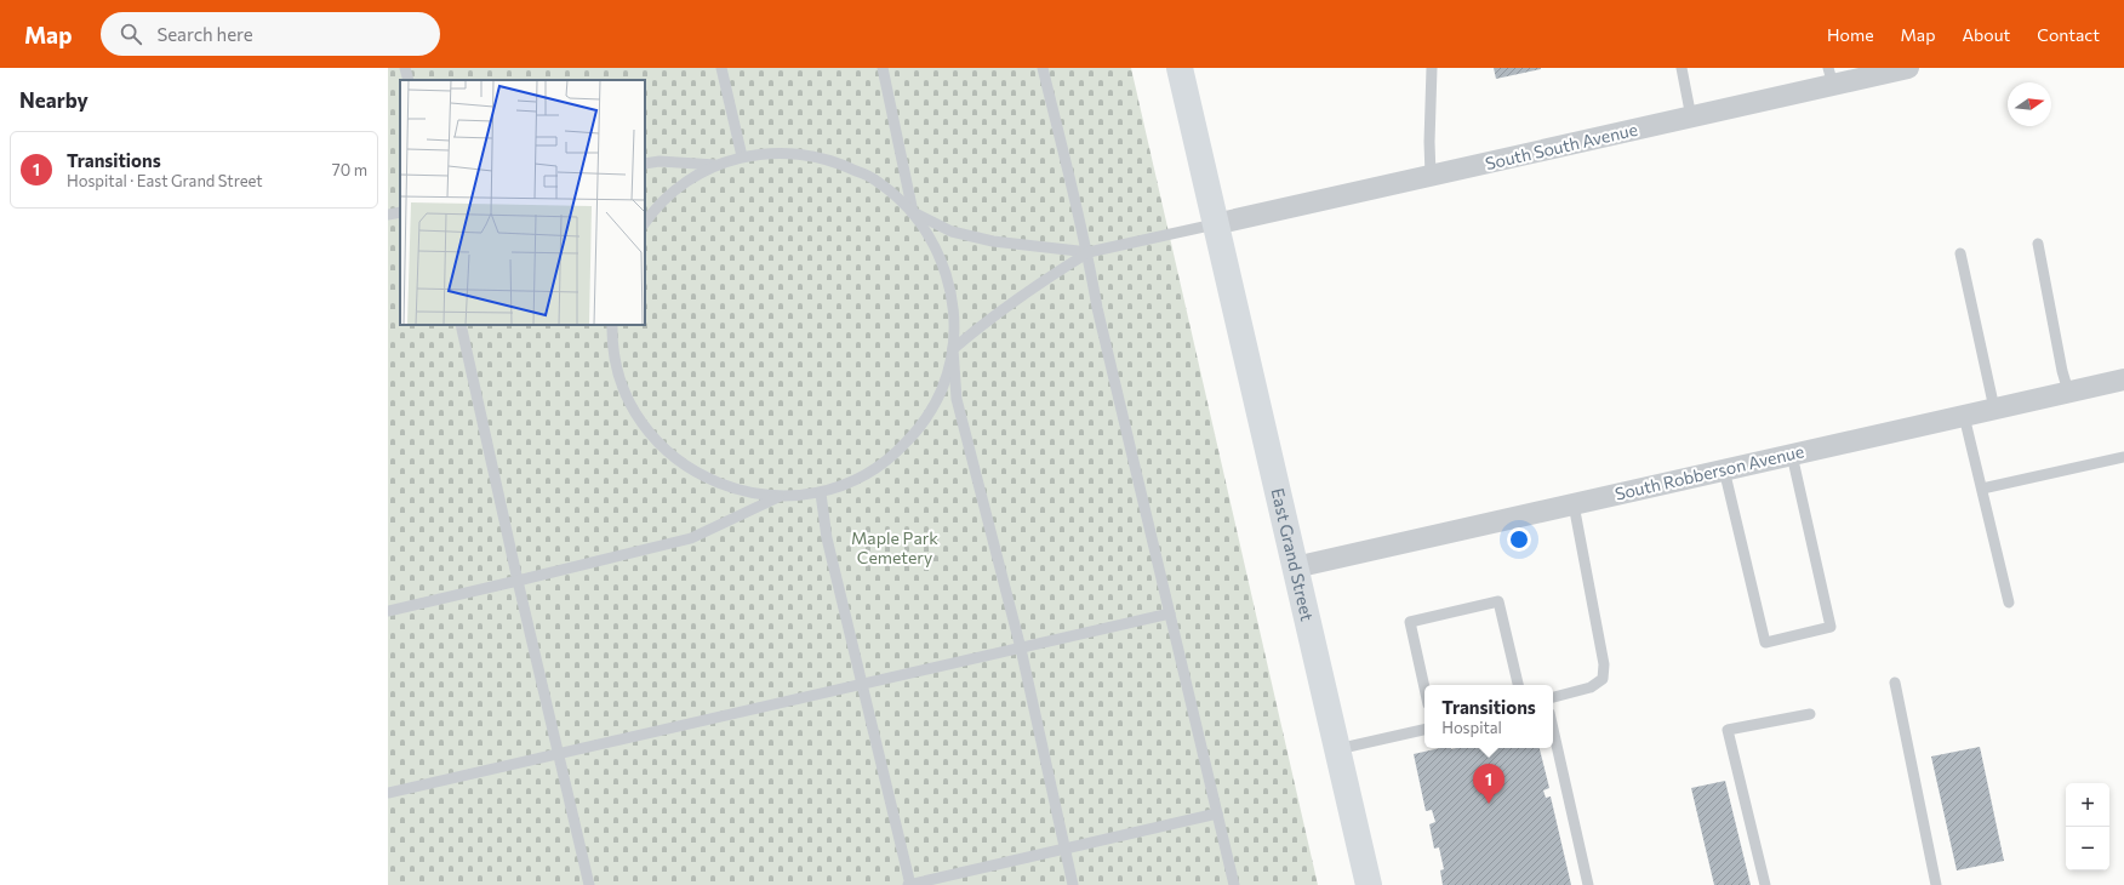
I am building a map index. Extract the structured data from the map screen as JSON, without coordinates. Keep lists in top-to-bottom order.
{
  "streets": {
    "main road": ["East Grand Street"],
    "street": ["South South Avenue", "South Robberson Avenue"]
  },
  "crossings": [
    ["South South Avenue", "East Grand Street"],
    ["South Robberson Avenue", "East Grand Street"]
  ],
  "parks": ["Maple Park Cemetery"],
  "north": "right",
  "page": {
    "header": "Map",
    "search": "Search here",
    "nav": [
      "Home",
      "Map",
      "About",
      "Contact"
    ],
    "heading": "Nearby",
    "list": [
      {
        "mark": "1",
        "name": "Transitions",
        "note": "Hospital · East Grand Street",
        "value": "70 m"
      }
    ],
    "popup": ["Transitions", "Hospital"],
    "pins": "1",
    "map_buttons": ["+", "−"]
  }
}
